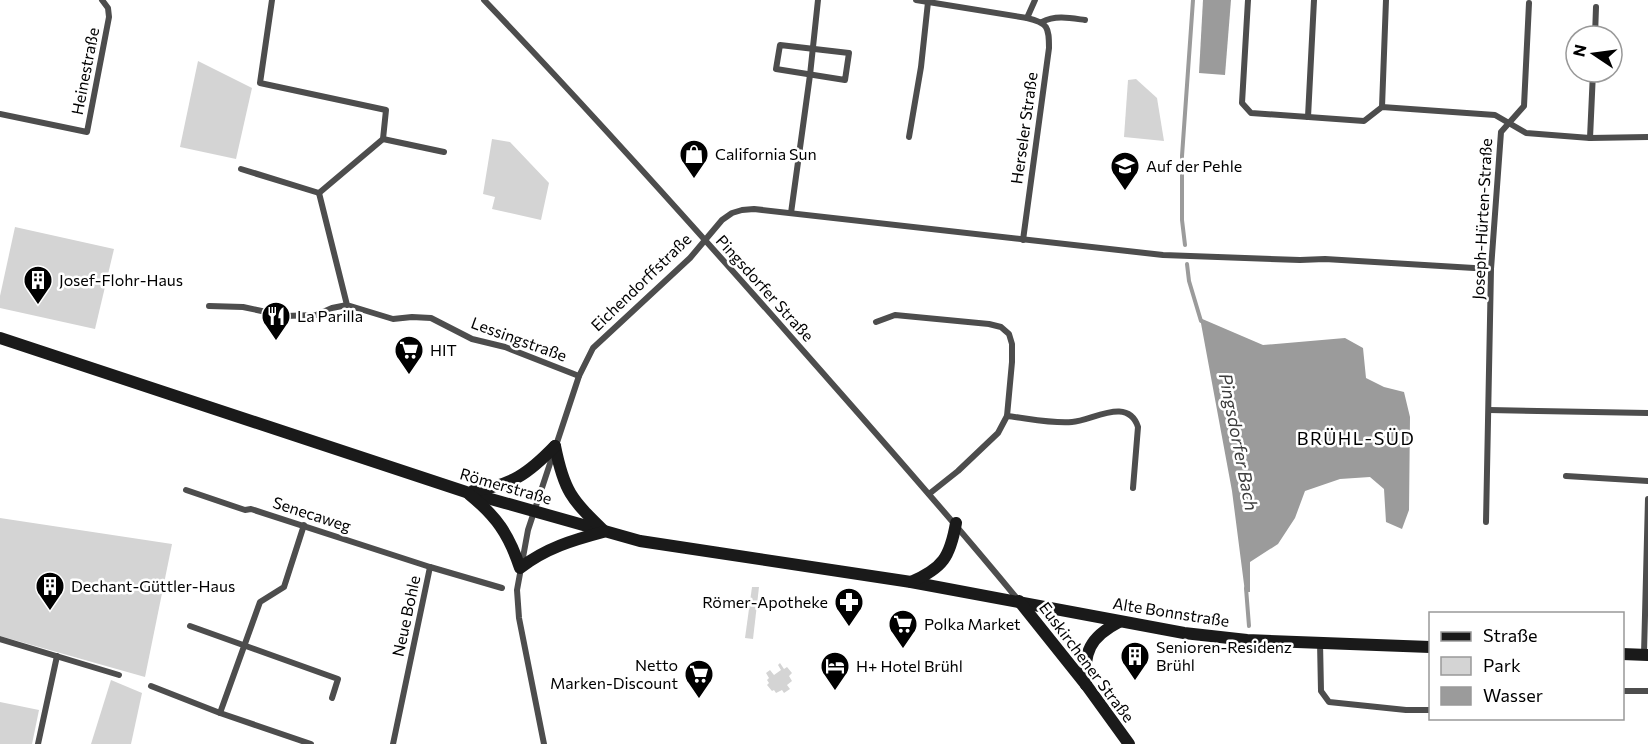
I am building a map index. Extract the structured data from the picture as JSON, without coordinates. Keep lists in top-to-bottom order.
{
  "streets": {
    "main road": ["Römerstraße", "Alte Bonnstraße", "Euskirchener Straße"],
    "street": [
      "Heinestraße",
      "Herseler Straße",
      "Joseph-Hürten-Straße",
      "Eichendorffstraße",
      "Pingsdorfer Straße",
      "Lessingstraße",
      "Senecaweg",
      "Neue Bohle"
    ]
  },
  "crossings": [
    ["Eichendorffstraße", "Pingsdorfer Straße"],
    ["Eichendorffstraße", "Lessingstraße"],
    ["Eichendorffstraße", "Römerstraße"],
    ["Pingsdorfer Straße", "Römerstraße"],
    ["Pingsdorfer Straße", "Alte Bonnstraße"],
    ["Pingsdorfer Straße", "Euskirchener Straße"],
    ["Römerstraße", "Alte Bonnstraße"],
    ["Römerstraße", "Euskirchener Straße"],
    ["Senecaweg", "Neue Bohle"],
    ["Alte Bonnstraße", "Euskirchener Straße"]
  ],
  "districts": ["BRÜHL-SÜD"],
  "water": ["Pingsdorfer Bach"],
  "places": {
    "shop": ["California Sun"],
    "school or university": ["Auf der Pehle"],
    "building": ["Josef-Flohr-Haus", "Dechant-Güttler-Haus", "Senioren-Residenz Brühl"],
    "restaurant": ["La Parilla"],
    "supermarket": ["HIT", "Polka Market", "Netto Marken-Discount"],
    "pharmacy": ["Römer-Apotheke"],
    "hotel": ["H+ Hotel Brühl"]
  },
  "legend": ["Straße", "Park", "Wasser"],
  "north": "left"
}
